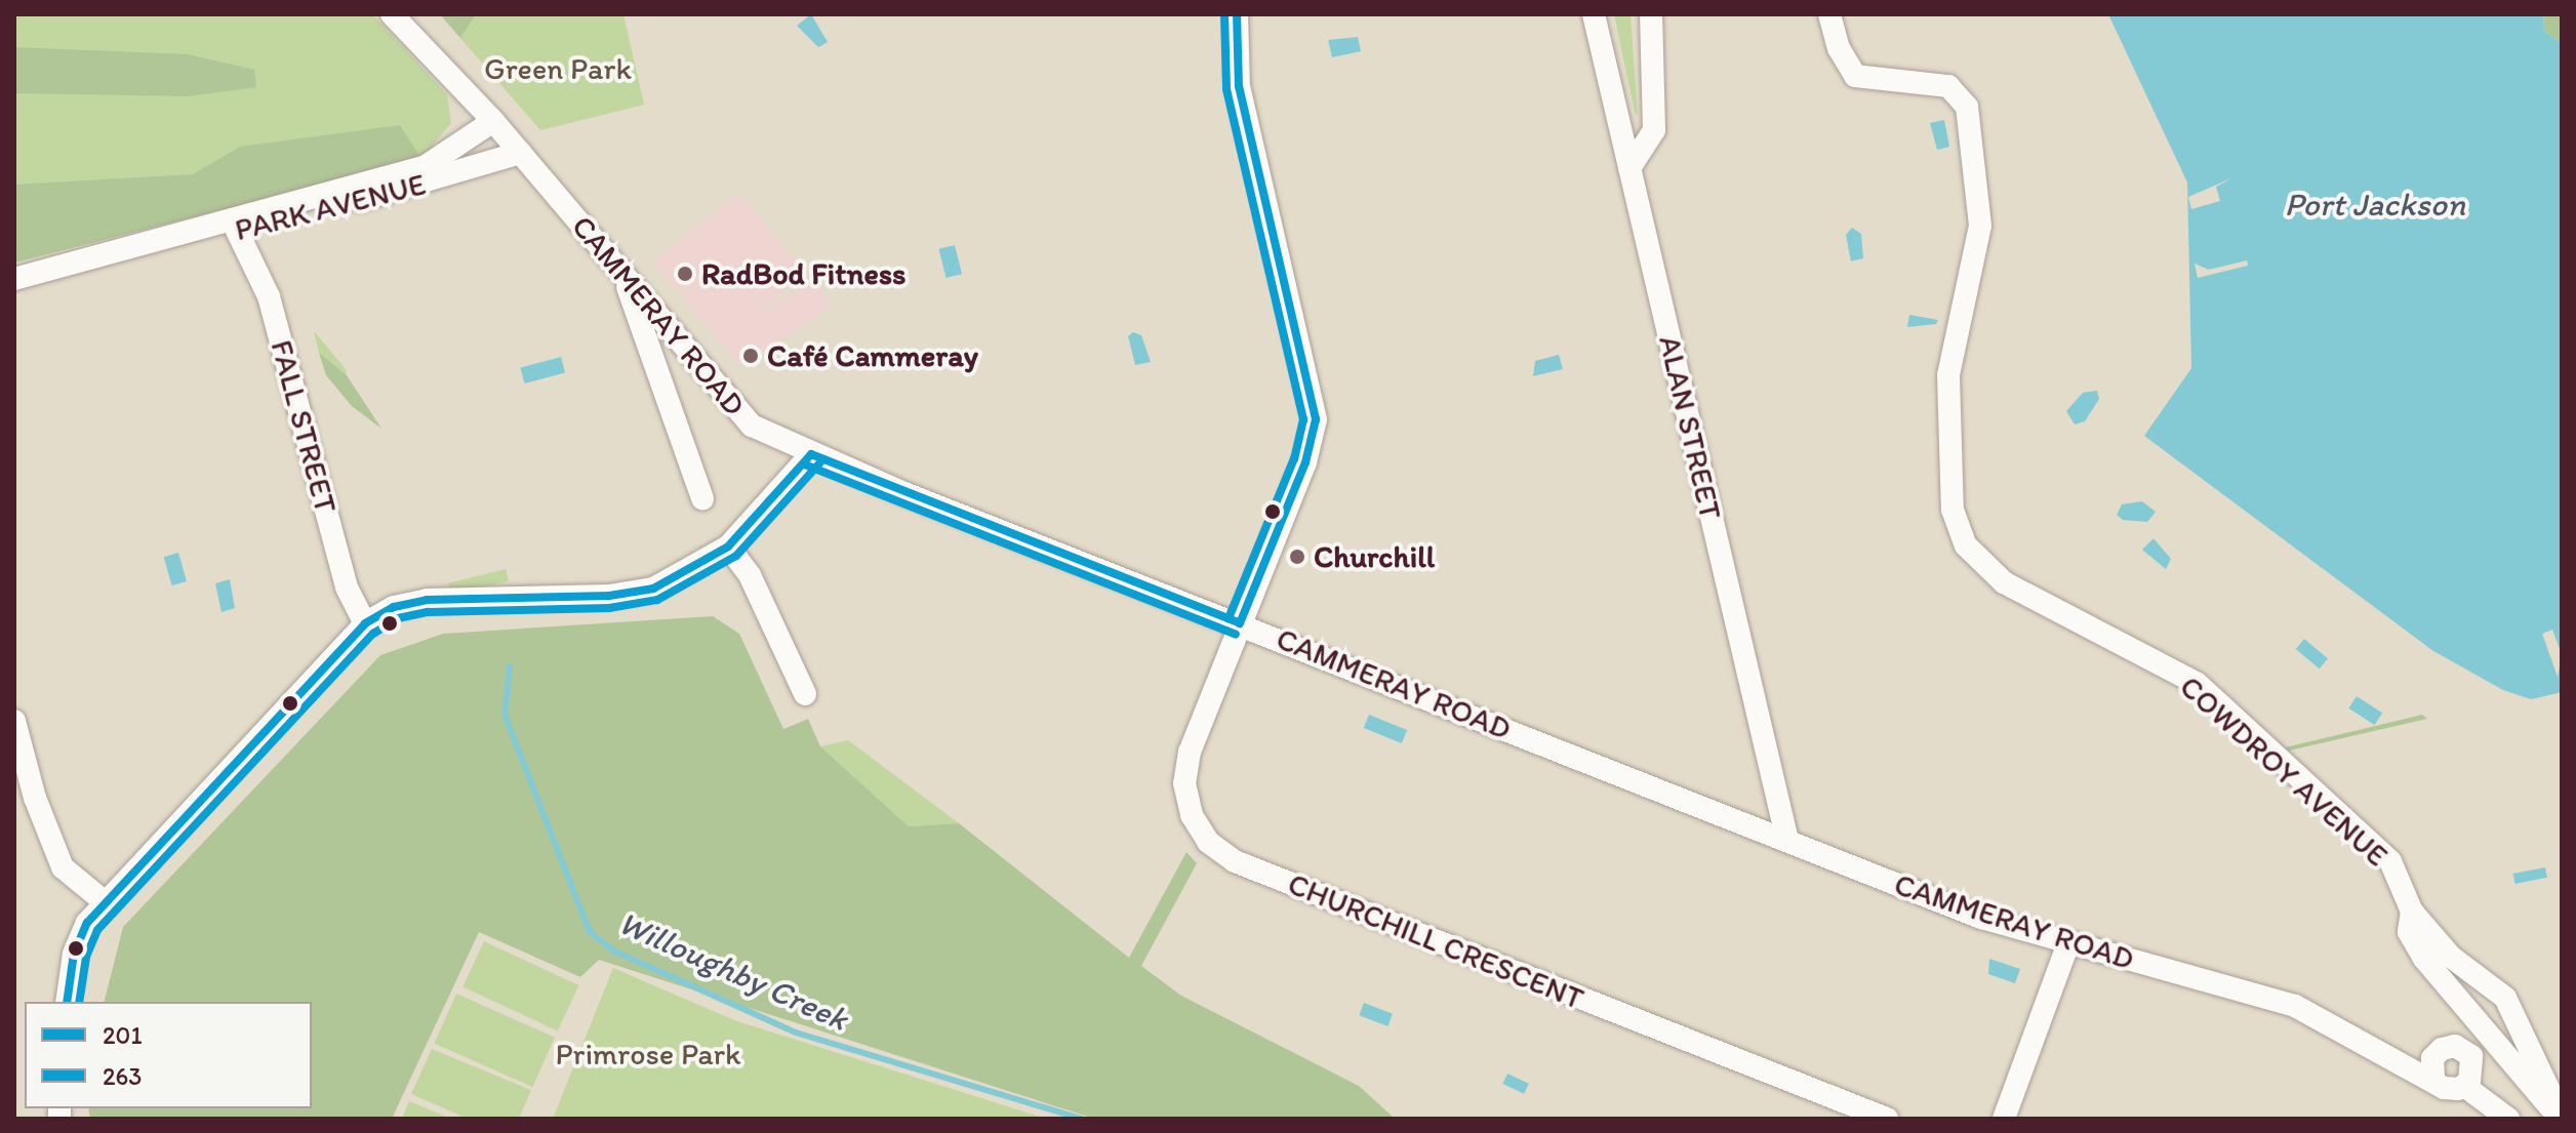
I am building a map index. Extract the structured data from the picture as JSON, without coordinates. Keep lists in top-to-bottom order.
{
  "streets": {
    "street": [
      "PARK AVENUE",
      "CAMMERAY ROAD",
      "FALL STREET",
      "ALAN STREET",
      "COWDROY AVENUE",
      "CHURCHILL CRESCENT"
    ]
  },
  "crossings": [
    ["PARK AVENUE", "CAMMERAY ROAD"],
    ["PARK AVENUE", "FALL STREET"],
    ["CAMMERAY ROAD", "ALAN STREET"],
    ["CAMMERAY ROAD", "COWDROY AVENUE"],
    ["CAMMERAY ROAD", "CHURCHILL CRESCENT"]
  ],
  "water": ["Port Jackson", "Willoughby Creek"],
  "parks": ["Green Park", "Primrose Park"],
  "places": ["RadBod Fitness", "Café Cammeray", "Churchill"],
  "lines": ["transit line 201", "transit line 263"],
  "legend": ["201", "263"]
}
